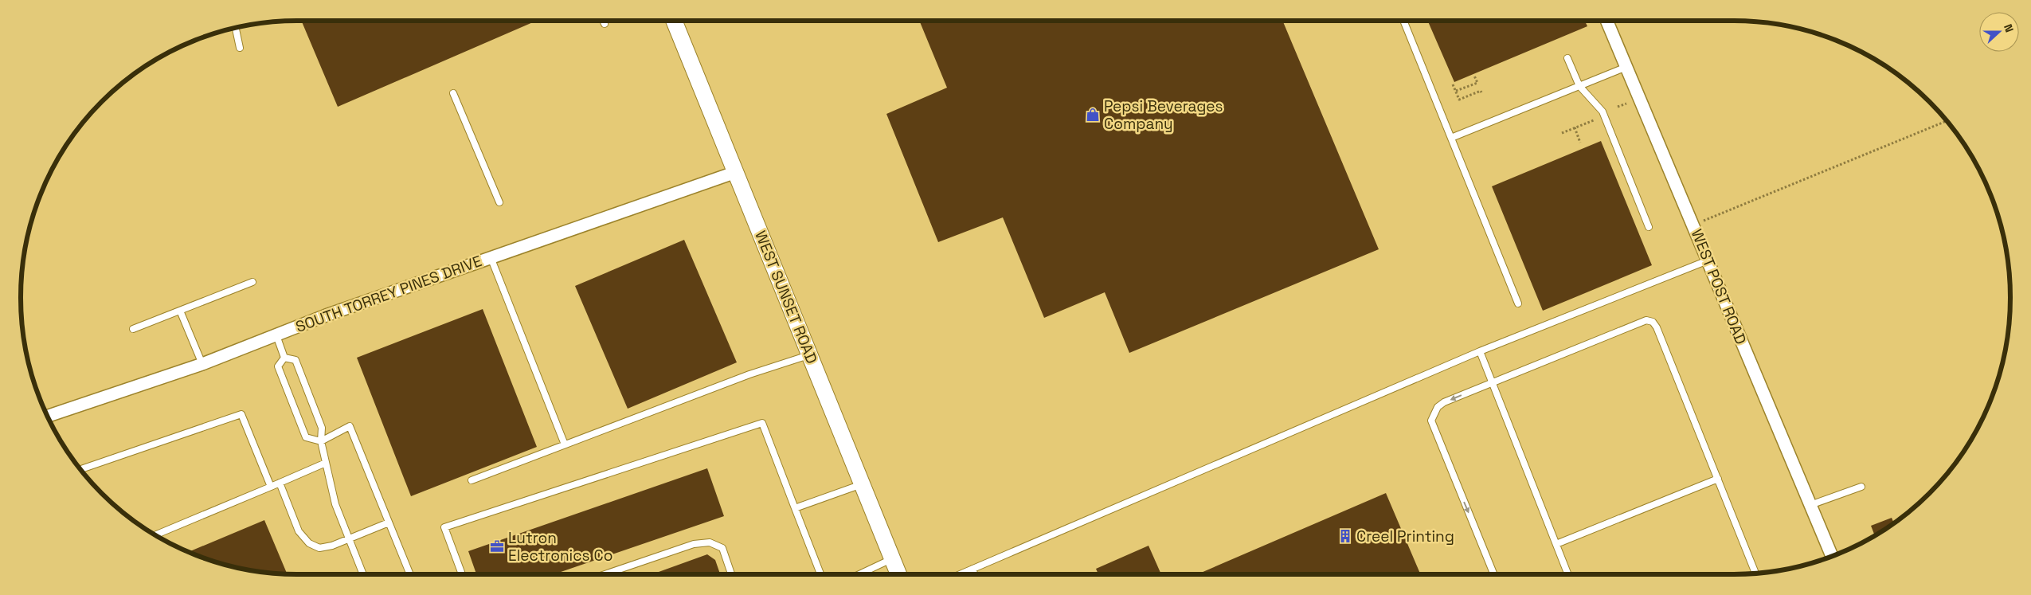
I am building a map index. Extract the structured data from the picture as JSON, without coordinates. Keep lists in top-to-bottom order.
{
  "streets": {
    "main road": ["WEST SUNSET ROAD"],
    "street": ["WEST POST ROAD", "SOUTH TORREY PINES DRIVE"]
  },
  "crossings": [
    ["SOUTH TORREY PINES DRIVE", "WEST SUNSET ROAD"]
  ],
  "places": {
    "shop": ["Pepsi Beverages Company"],
    "building": ["Creel Printing"],
    "office": ["Lutron Electronics Co"]
  },
  "north": "right"
}
